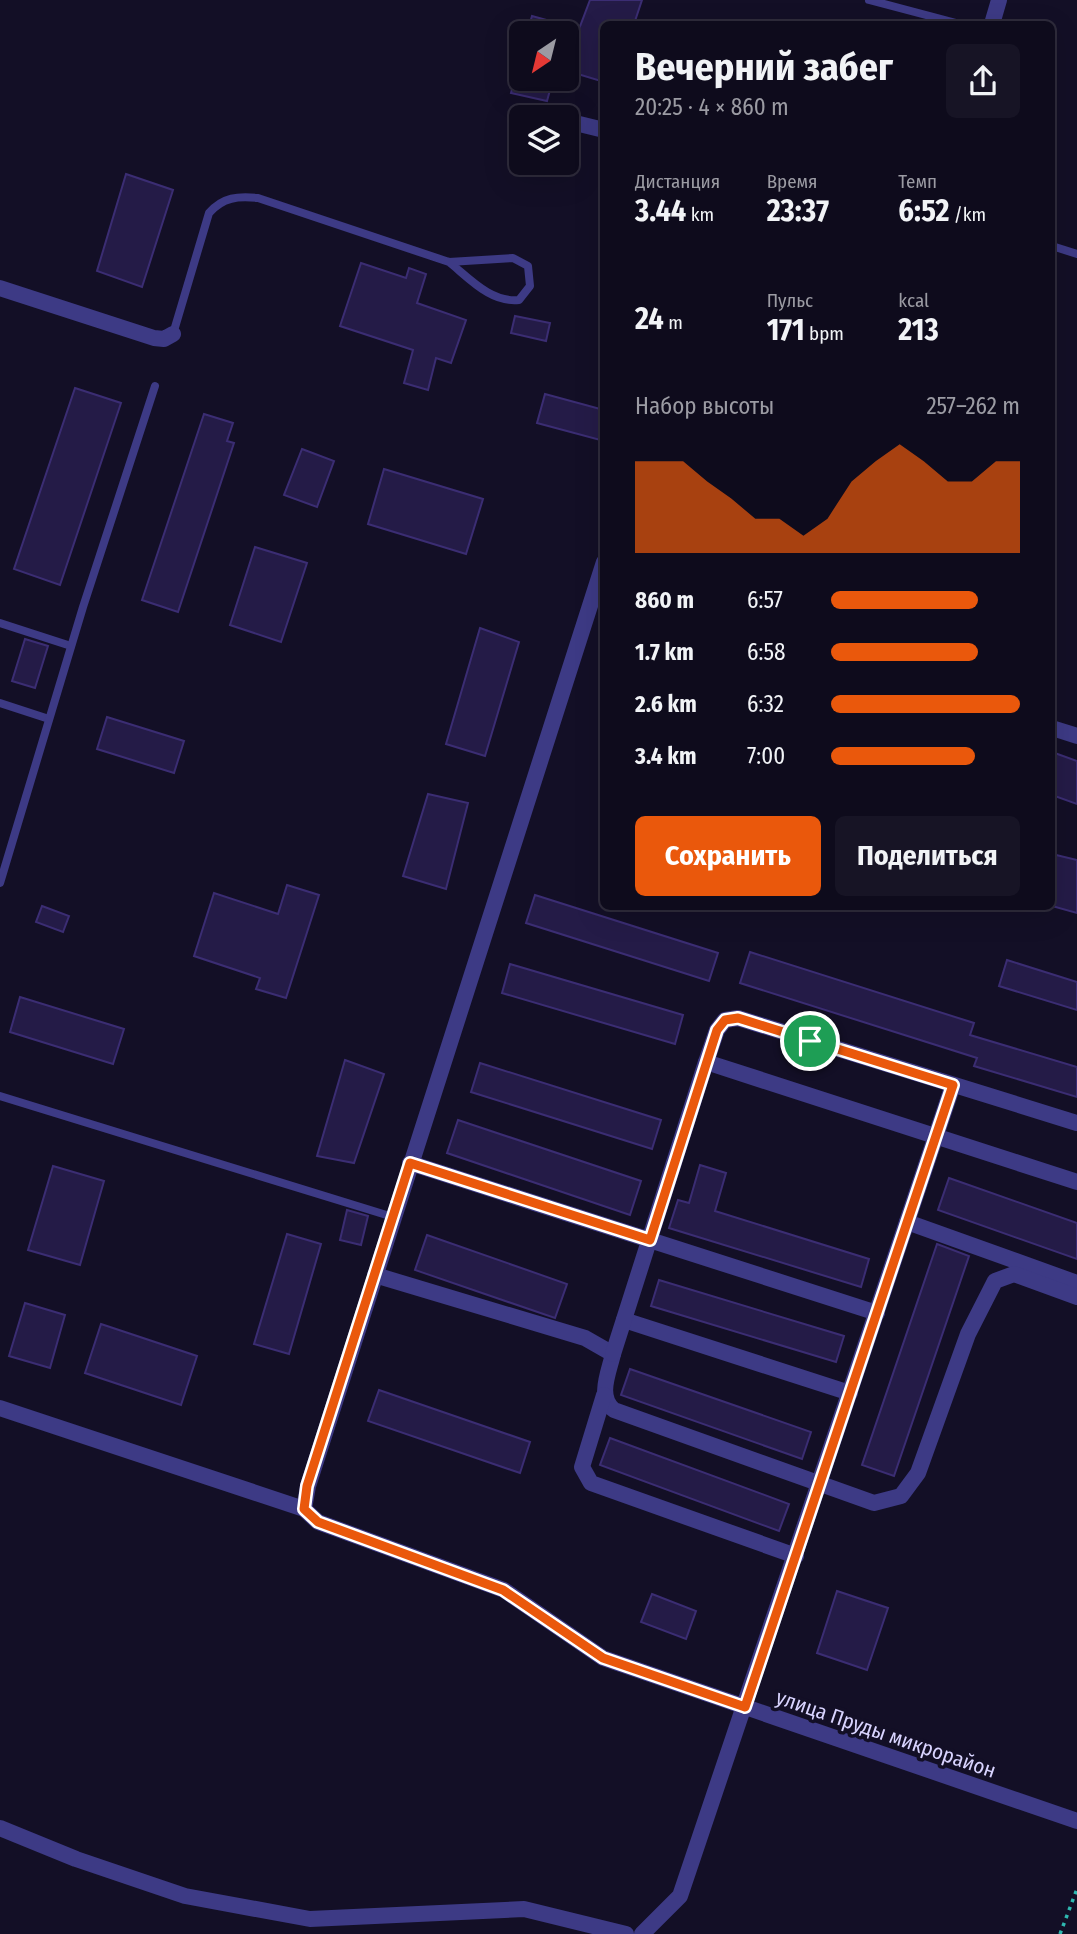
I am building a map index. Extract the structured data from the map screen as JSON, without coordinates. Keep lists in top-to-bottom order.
{
  "streets": {
    "street": ["улица Пруды микрорайон"]
  },
  "north": "bottom left",
  "page": {
    "heading": ["Вечерний забег", "20:25 · 4 × 860 m"],
    "stats": [
      ["Дистанция", "3.44 km"],
      ["Время", "23:37"],
      ["Темп", "6:52 /km"],
      ["24 m"],
      ["Пульс", "171 bpm"],
      ["kcal", "213"]
    ],
    "chart": ["Набор высоты", "257–262 m"],
    "list": [
      {
        "name": "860 m",
        "note": "6:57"
      },
      {
        "name": "1.7 km",
        "note": "6:58"
      },
      {
        "name": "2.6 km",
        "note": "6:32"
      },
      {
        "name": "3.4 km",
        "note": "7:00"
      }
    ],
    "buttons": ["Сохранить", "Поделиться"]
  }
}
